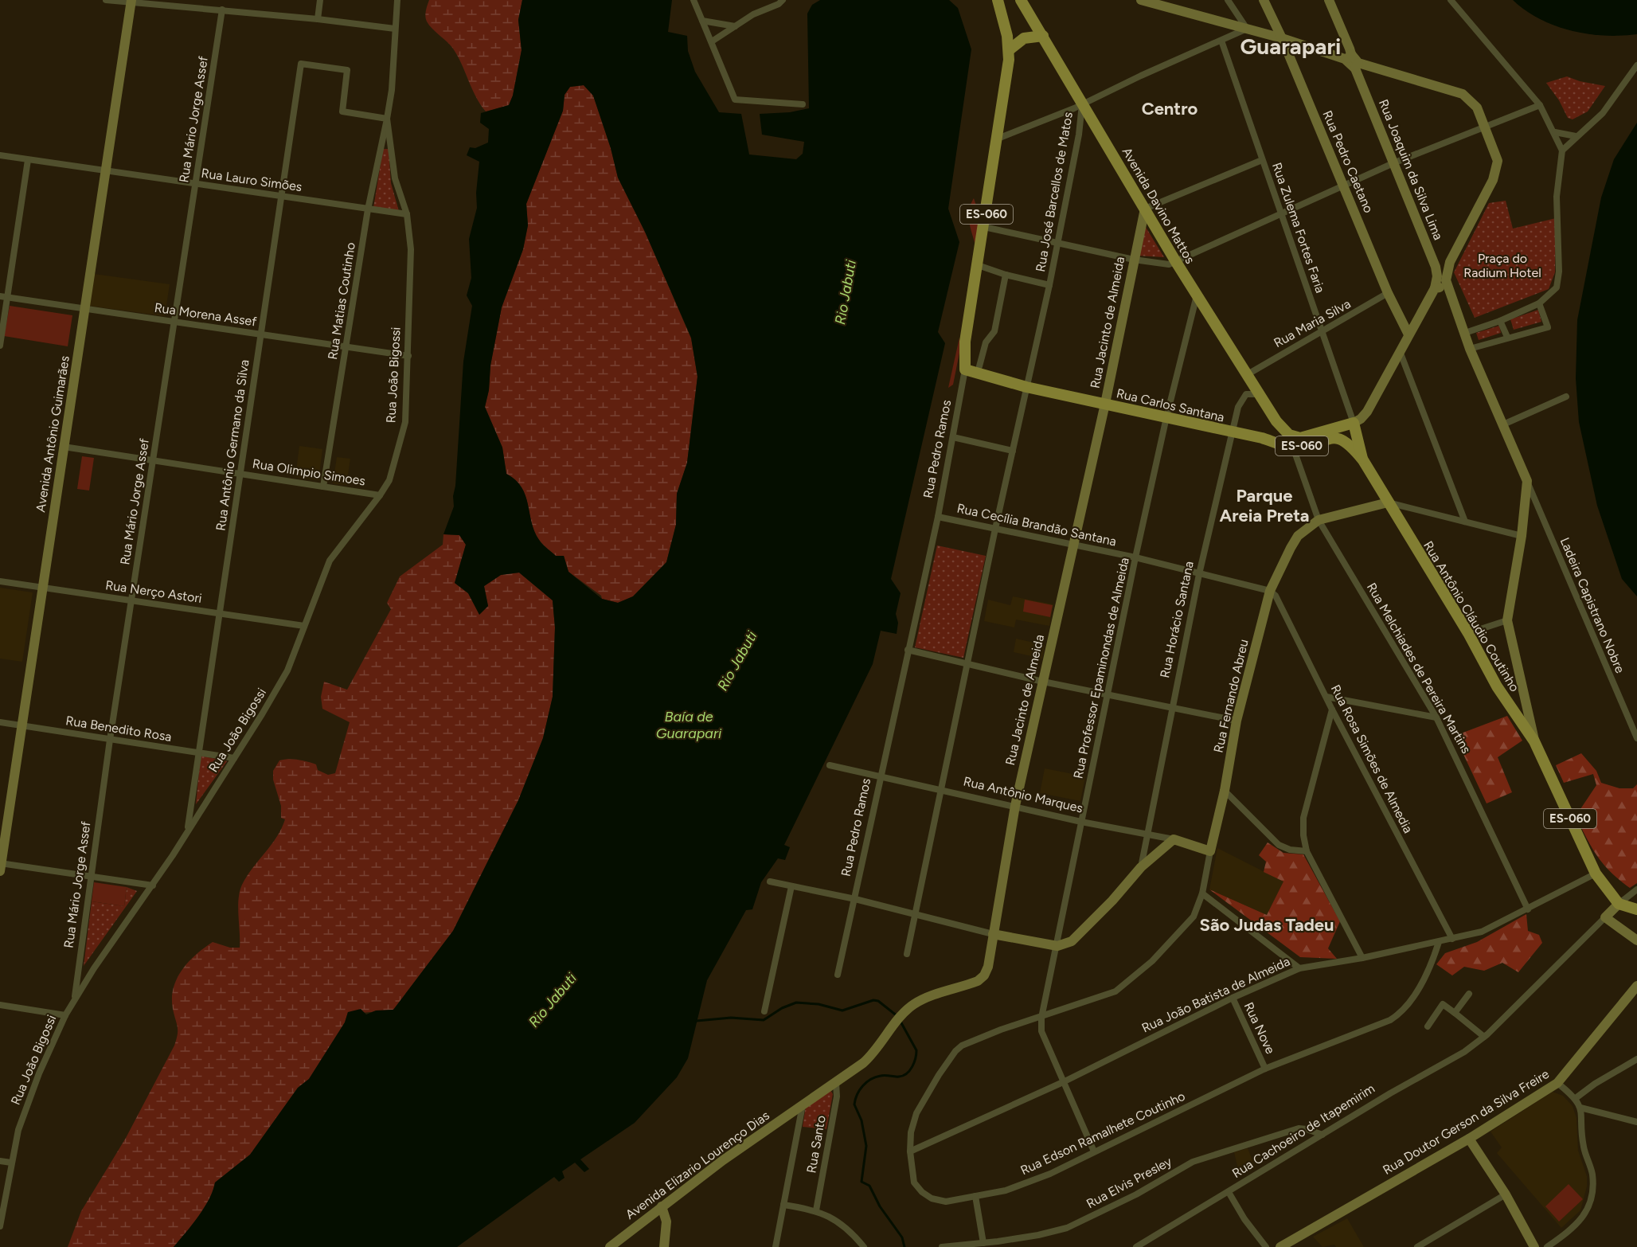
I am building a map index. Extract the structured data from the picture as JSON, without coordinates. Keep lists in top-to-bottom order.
{
  "streets": {
    "main road": [
      "Avenida Davino Mattos",
      "ES-060",
      "Rua Carlos Santana",
      "Rua Pedro Ramos",
      "Rua Antônio Cláudio Coutinho"
    ],
    "street": [
      "Rua Mário Jorge Assef",
      "Rua Pedro Caetano",
      "Rua Joaquim da Silva Lima",
      "Rua Lauro Simões",
      "Rua José Barcellos de Matos",
      "Rua Zulema Fortes Faria",
      "Rua Matias Coutinho",
      "Rua Morena Assef",
      "Rua Jacinto de Almeida",
      "Rua Maria Silva",
      "Rua João Bigossi",
      "Avenida Antônio Guimarães",
      "Rua Antônio Germano da Silva",
      "Rua Olimpio Simoes",
      "Rua Cecília Brandão Santana",
      "Rua Nerço Astori",
      "Ladeira Capistrano Nobre",
      "Rua Horácio Santana",
      "Rua Professor Epaminondas de Almeida",
      "Rua Melchiades de Pereira Martins",
      "Rua Fernando Abreu",
      "Rua Benedito Rosa",
      "Rua Rosa Simões de Almedia",
      "Rua Antônio Marques",
      "Rua João Batista de Almeida",
      "Rua Nove",
      "Rua Doutor Gerson da Silva Freire",
      "Rua Cachoeiro de Itapemirim",
      "Rua Edson Ramalhete Coutinho",
      "Rua Santo",
      "Avenida Elizario Lourenço Dias",
      "Rua Elvis Presley"
    ]
  },
  "crossings": [
    ["Rua Mário Jorge Assef", "Rua Lauro Simões"],
    ["Rua Mário Jorge Assef", "Rua Morena Assef"],
    ["Rua Mário Jorge Assef", "Rua João Bigossi"],
    ["Rua Mário Jorge Assef", "Rua Olimpio Simoes"],
    ["Rua Mário Jorge Assef", "Rua Nerço Astori"],
    ["Rua Mário Jorge Assef", "Rua Benedito Rosa"],
    ["Rua Pedro Caetano", "Rua Maria Silva"],
    ["Rua Lauro Simões", "Rua Matias Coutinho"],
    ["Rua Lauro Simões", "Rua João Bigossi"],
    ["Rua Lauro Simões", "Avenida Antônio Guimarães"],
    ["Rua Lauro Simões", "Rua Antônio Germano da Silva"],
    ["Rua José Barcellos de Matos", "Avenida Davino Mattos"],
    ["Rua José Barcellos de Matos", "Rua Carlos Santana"],
    ["Rua José Barcellos de Matos", "Rua Pedro Ramos"],
    ["Rua José Barcellos de Matos", "Rua Cecília Brandão Santana"],
    ["Rua José Barcellos de Matos", "Rua Antônio Marques"],
    ["Avenida Davino Mattos", "ES-060"],
    ["Avenida Davino Mattos", "Rua Jacinto de Almeida"],
    ["Avenida Davino Mattos", "Rua Maria Silva"],
    ["Avenida Davino Mattos", "Rua Horácio Santana"],
    ["Avenida Davino Mattos", "Rua Professor Epaminondas de Almeida"],
    ["ES-060", "Rua Zulema Fortes Faria"],
    ["ES-060", "Rua Carlos Santana"],
    ["ES-060", "Rua Antônio Cláudio Coutinho"],
    ["ES-060", "Rua Melchiades de Pereira Martins"],
    ["ES-060", "Rua João Batista de Almeida"],
    ["ES-060", "Rua Cachoeiro de Itapemirim"],
    ["Rua Zulema Fortes Faria", "Rua Maria Silva"],
    ["Rua Matias Coutinho", "Rua Morena Assef"],
    ["Rua Matias Coutinho", "Rua Antônio Germano da Silva"],
    ["Rua Matias Coutinho", "Rua Olimpio Simoes"],
    ["Rua Morena Assef", "Rua João Bigossi"],
    ["Rua Morena Assef", "Avenida Antônio Guimarães"],
    ["Rua Morena Assef", "Rua Antônio Germano da Silva"],
    ["Rua Jacinto de Almeida", "Rua Carlos Santana"],
    ["Rua Jacinto de Almeida", "Rua Cecília Brandão Santana"],
    ["Rua Jacinto de Almeida", "Rua Antônio Marques"],
    ["Rua Jacinto de Almeida", "Rua Santo"],
    ["Rua Jacinto de Almeida", "Avenida Elizario Lourenço Dias"],
    ["Rua João Bigossi", "Rua Antônio Germano da Silva"],
    ["Rua João Bigossi", "Rua Olimpio Simoes"],
    ["Rua João Bigossi", "Rua Nerço Astori"],
    ["Rua João Bigossi", "Rua Benedito Rosa"],
    ["Rua Carlos Santana", "Rua Pedro Ramos"],
    ["Rua Carlos Santana", "Rua Horácio Santana"],
    ["Rua Carlos Santana", "Rua Professor Epaminondas de Almeida"],
    ["Rua Carlos Santana", "Rua Melchiades de Pereira Martins"],
    ["Avenida Antônio Guimarães", "Rua Olimpio Simoes"],
    ["Avenida Antônio Guimarães", "Rua Nerço Astori"],
    ["Avenida Antônio Guimarães", "Rua Benedito Rosa"],
    ["Rua Antônio Germano da Silva", "Rua Olimpio Simoes"],
    ["Rua Antônio Germano da Silva", "Rua Nerço Astori"],
    ["Rua Antônio Germano da Silva", "Rua Benedito Rosa"],
    ["Rua Pedro Ramos", "Rua Cecília Brandão Santana"],
    ["Rua Pedro Ramos", "Rua Antônio Marques"],
    ["Rua Cecília Brandão Santana", "Rua Horácio Santana"],
    ["Rua Cecília Brandão Santana", "Rua Professor Epaminondas de Almeida"],
    ["Rua Cecília Brandão Santana", "Rua Fernando Abreu"],
    ["Rua Cecília Brandão Santana", "Rua Rosa Simões de Almedia"],
    ["Rua Horácio Santana", "Rua Antônio Marques"],
    ["Rua Professor Epaminondas de Almeida", "Rua Antônio Marques"],
    ["Rua Professor Epaminondas de Almeida", "Rua João Batista de Almeida"],
    ["Rua Professor Epaminondas de Almeida", "Rua Edson Ramalhete Coutinho"],
    ["Rua Melchiades de Pereira Martins", "Rua Fernando Abreu"],
    ["Rua Melchiades de Pereira Martins", "Rua João Batista de Almeida"],
    ["Rua Fernando Abreu", "Rua Rosa Simões de Almedia"],
    ["Rua Fernando Abreu", "Rua Antônio Marques"],
    ["Rua Fernando Abreu", "Rua Edson Ramalhete Coutinho"],
    ["Rua Rosa Simões de Almedia", "Rua João Batista de Almeida"],
    ["Rua João Batista de Almeida", "Rua Nove"],
    ["Rua João Batista de Almeida", "Rua Edson Ramalhete Coutinho"],
    ["Rua Nove", "Rua Edson Ramalhete Coutinho"],
    ["Rua Cachoeiro de Itapemirim", "Rua Elvis Presley"]
  ],
  "districts": [
    "Guarapari",
    "Centro",
    "Parque Areia Preta",
    "São Judas Tadeu"
  ],
  "water": ["Rio Jabuti", "Baía de Guarapari"],
  "parks": ["Praça do Radium Hotel"]
}
